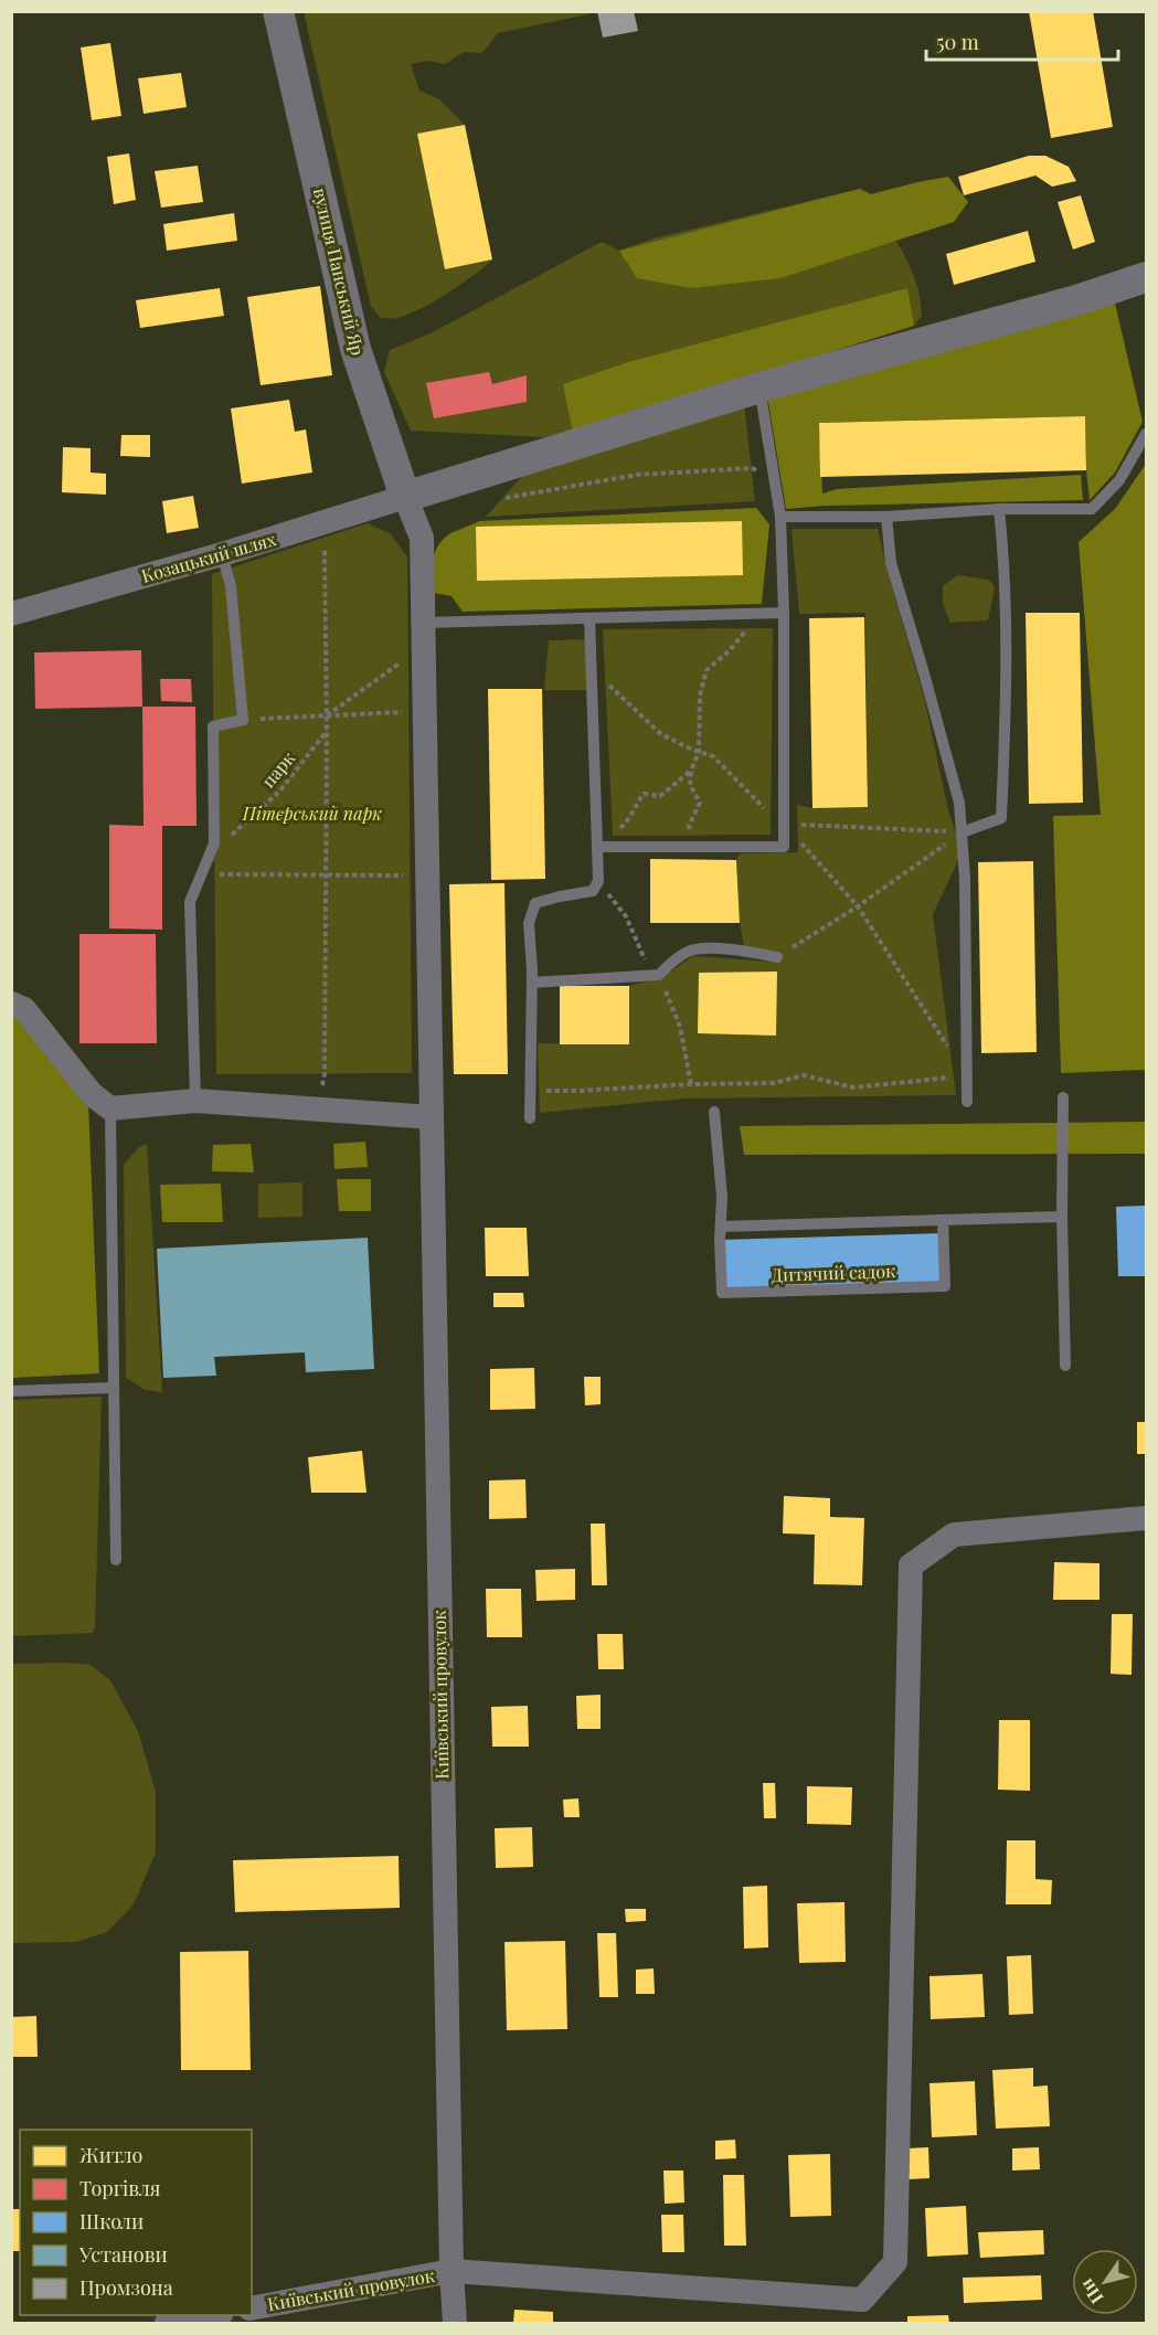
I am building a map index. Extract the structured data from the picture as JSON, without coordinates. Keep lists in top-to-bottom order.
{
  "streets": {
    "street": ["вулиця Панський Яр", "Козацький шлях", "Київський провулок"],
    "lane": ["Дитячий садок"],
    "path": ["парк"]
  },
  "crossings": [
    ["вулиця Панський Яр", "Козацький шлях"],
    ["вулиця Панський Яр", "Київський провулок"],
    ["Козацький шлях", "Київський провулок"]
  ],
  "parks": ["Пітєрський парк"],
  "legend": [
    "Житло",
    "Торгівля",
    "Школи",
    "Установи",
    "Промзона"
  ],
  "scale_bar": "50 m",
  "north": "bottom left"
}
